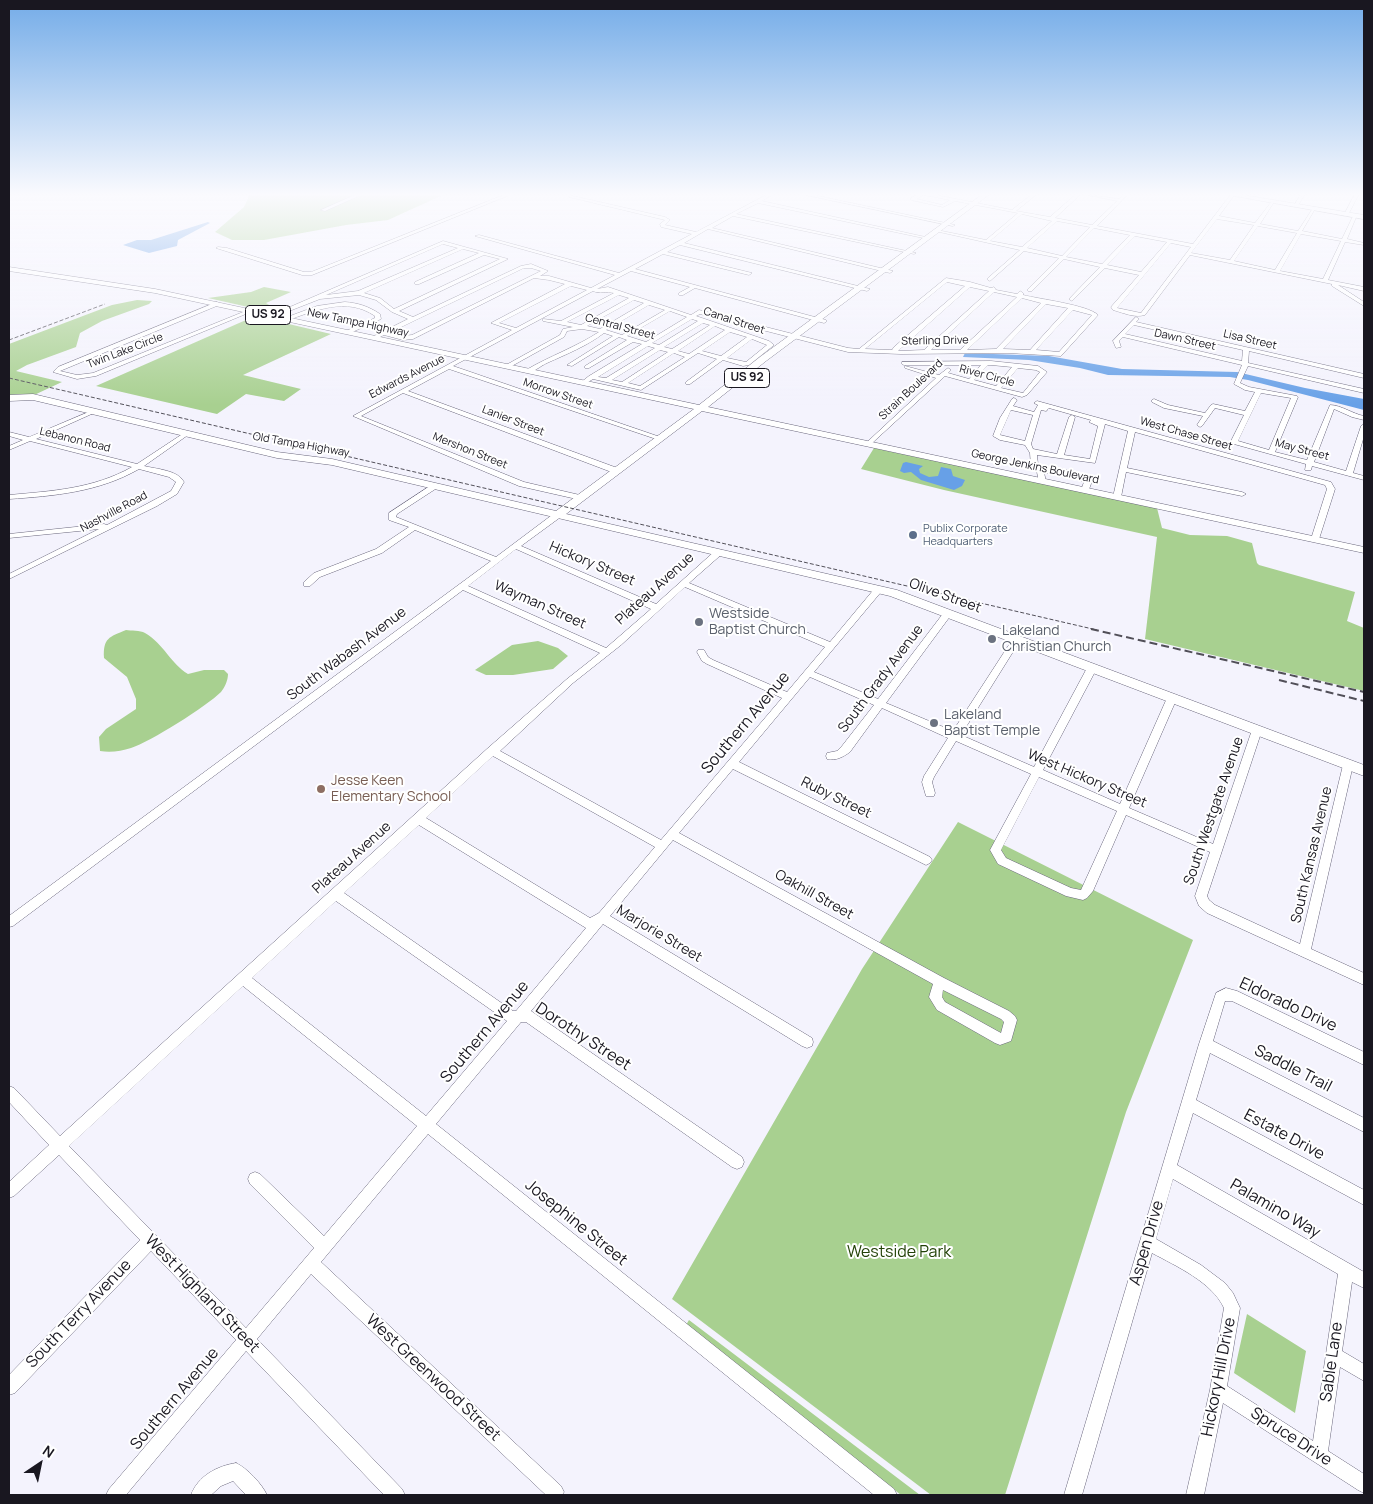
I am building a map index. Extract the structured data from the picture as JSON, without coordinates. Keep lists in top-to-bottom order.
{
  "streets": {
    "main road": [
      "US 92",
      "New Tampa Highway",
      "Old Tampa Highway",
      "George Jenkins Boulevard",
      "Olive Street",
      "South Wabash Avenue"
    ],
    "street": [
      "Canal Street",
      "Central Street",
      "Dawn Street",
      "Lisa Street",
      "Sterling Drive",
      "Twin Lake Circle",
      "River Circle",
      "Edwards Avenue",
      "Strain Boulevard",
      "Morrow Street",
      "Lanier Street",
      "West Chase Street",
      "Lebanon Road",
      "May Street",
      "Mershon Street",
      "Nashville Road",
      "Hickory Street",
      "Plateau Avenue",
      "Wayman Street",
      "South Grady Avenue",
      "Southern Avenue",
      "West Hickory Street",
      "Ruby Street",
      "South Westgate Avenue",
      "South Kansas Avenue",
      "Oakhill Street",
      "Marjorie Street",
      "Eldorado Drive",
      "Dorothy Street",
      "Saddle Trail",
      "Estate Drive",
      "Palamino Way",
      "Josephine Street",
      "Aspen Drive",
      "West Highland Street",
      "South Terry Avenue",
      "Sable Lane",
      "Hickory Hill Drive",
      "West Greenwood Street",
      "Spruce Drive"
    ]
  },
  "crossings": [
    ["US 92", "New Tampa Highway"],
    ["US 92", "Sterling Drive"],
    ["US 92", "George Jenkins Boulevard"],
    ["US 92", "South Wabash Avenue"],
    ["Canal Street", "Edwards Avenue"],
    ["New Tampa Highway", "Twin Lake Circle"],
    ["New Tampa Highway", "Edwards Avenue"],
    ["New Tampa Highway", "George Jenkins Boulevard"],
    ["New Tampa Highway", "South Wabash Avenue"],
    ["Sterling Drive", "Strain Boulevard"],
    ["River Circle", "Strain Boulevard"],
    ["Edwards Avenue", "Morrow Street"],
    ["Edwards Avenue", "Lanier Street"],
    ["Edwards Avenue", "Mershon Street"],
    ["Strain Boulevard", "George Jenkins Boulevard"],
    ["Morrow Street", "South Wabash Avenue"],
    ["Lanier Street", "South Wabash Avenue"],
    ["West Chase Street", "George Jenkins Boulevard"],
    ["Lebanon Road", "Nashville Road"],
    ["Old Tampa Highway", "Olive Street"],
    ["Old Tampa Highway", "South Wabash Avenue"],
    ["Mershon Street", "South Wabash Avenue"],
    ["George Jenkins Boulevard", "South Wabash Avenue"],
    ["Hickory Street", "Plateau Avenue"],
    ["Hickory Street", "South Wabash Avenue"],
    ["Plateau Avenue", "Olive Street"],
    ["Plateau Avenue", "Wayman Street"],
    ["Plateau Avenue", "Marjorie Street"],
    ["Plateau Avenue", "Dorothy Street"],
    ["Plateau Avenue", "Josephine Street"],
    ["Plateau Avenue", "West Highland Street"],
    ["Olive Street", "South Wabash Avenue"],
    ["Olive Street", "South Grady Avenue"],
    ["Olive Street", "Southern Avenue"],
    ["Olive Street", "South Westgate Avenue"],
    ["Olive Street", "South Kansas Avenue"],
    ["Wayman Street", "South Wabash Avenue"],
    ["South Grady Avenue", "West Hickory Street"],
    ["Southern Avenue", "West Hickory Street"],
    ["Southern Avenue", "Ruby Street"],
    ["Southern Avenue", "Oakhill Street"],
    ["Southern Avenue", "Marjorie Street"],
    ["Southern Avenue", "Dorothy Street"],
    ["Southern Avenue", "Josephine Street"],
    ["Southern Avenue", "West Highland Street"],
    ["Southern Avenue", "West Greenwood Street"],
    ["West Hickory Street", "South Westgate Avenue"],
    ["South Westgate Avenue", "South Kansas Avenue"],
    ["Eldorado Drive", "Aspen Drive"],
    ["Saddle Trail", "Aspen Drive"],
    ["Estate Drive", "Aspen Drive"],
    ["Palamino Way", "Aspen Drive"],
    ["Palamino Way", "Sable Lane"],
    ["Aspen Drive", "Hickory Hill Drive"],
    ["West Highland Street", "South Terry Avenue"],
    ["Sable Lane", "Spruce Drive"],
    ["Hickory Hill Drive", "Spruce Drive"]
  ],
  "parks": ["Westside Park"],
  "places": [
    "Publix Corporate Headquarters",
    "Westside Baptist Church",
    "Lakeland Christian Church",
    "Lakeland Baptist Temple",
    "Jesse Keen Elementary School"
  ],
  "north": "top right"
}
